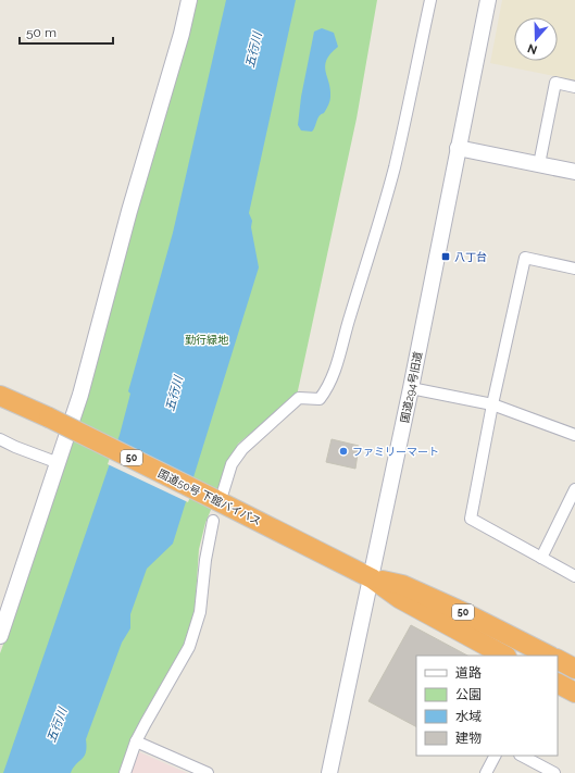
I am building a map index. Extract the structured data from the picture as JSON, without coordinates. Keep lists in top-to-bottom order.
{
  "streets": {
    "highway": ["50", "国道50号 下館バイパス"],
    "street": ["国道294号旧道"]
  },
  "crossings": [
    ["国道294号旧道", "国道50号 下館バイパス"]
  ],
  "water": ["五行川"],
  "parks": ["勤行緑地"],
  "places": {
    "transit": ["八丁台"],
    "other": ["ファミリーマート"]
  },
  "legend": [
    "道路",
    "公園",
    "水域",
    "建物"
  ],
  "scale_bar": "50 m",
  "north": "bottom"
}
